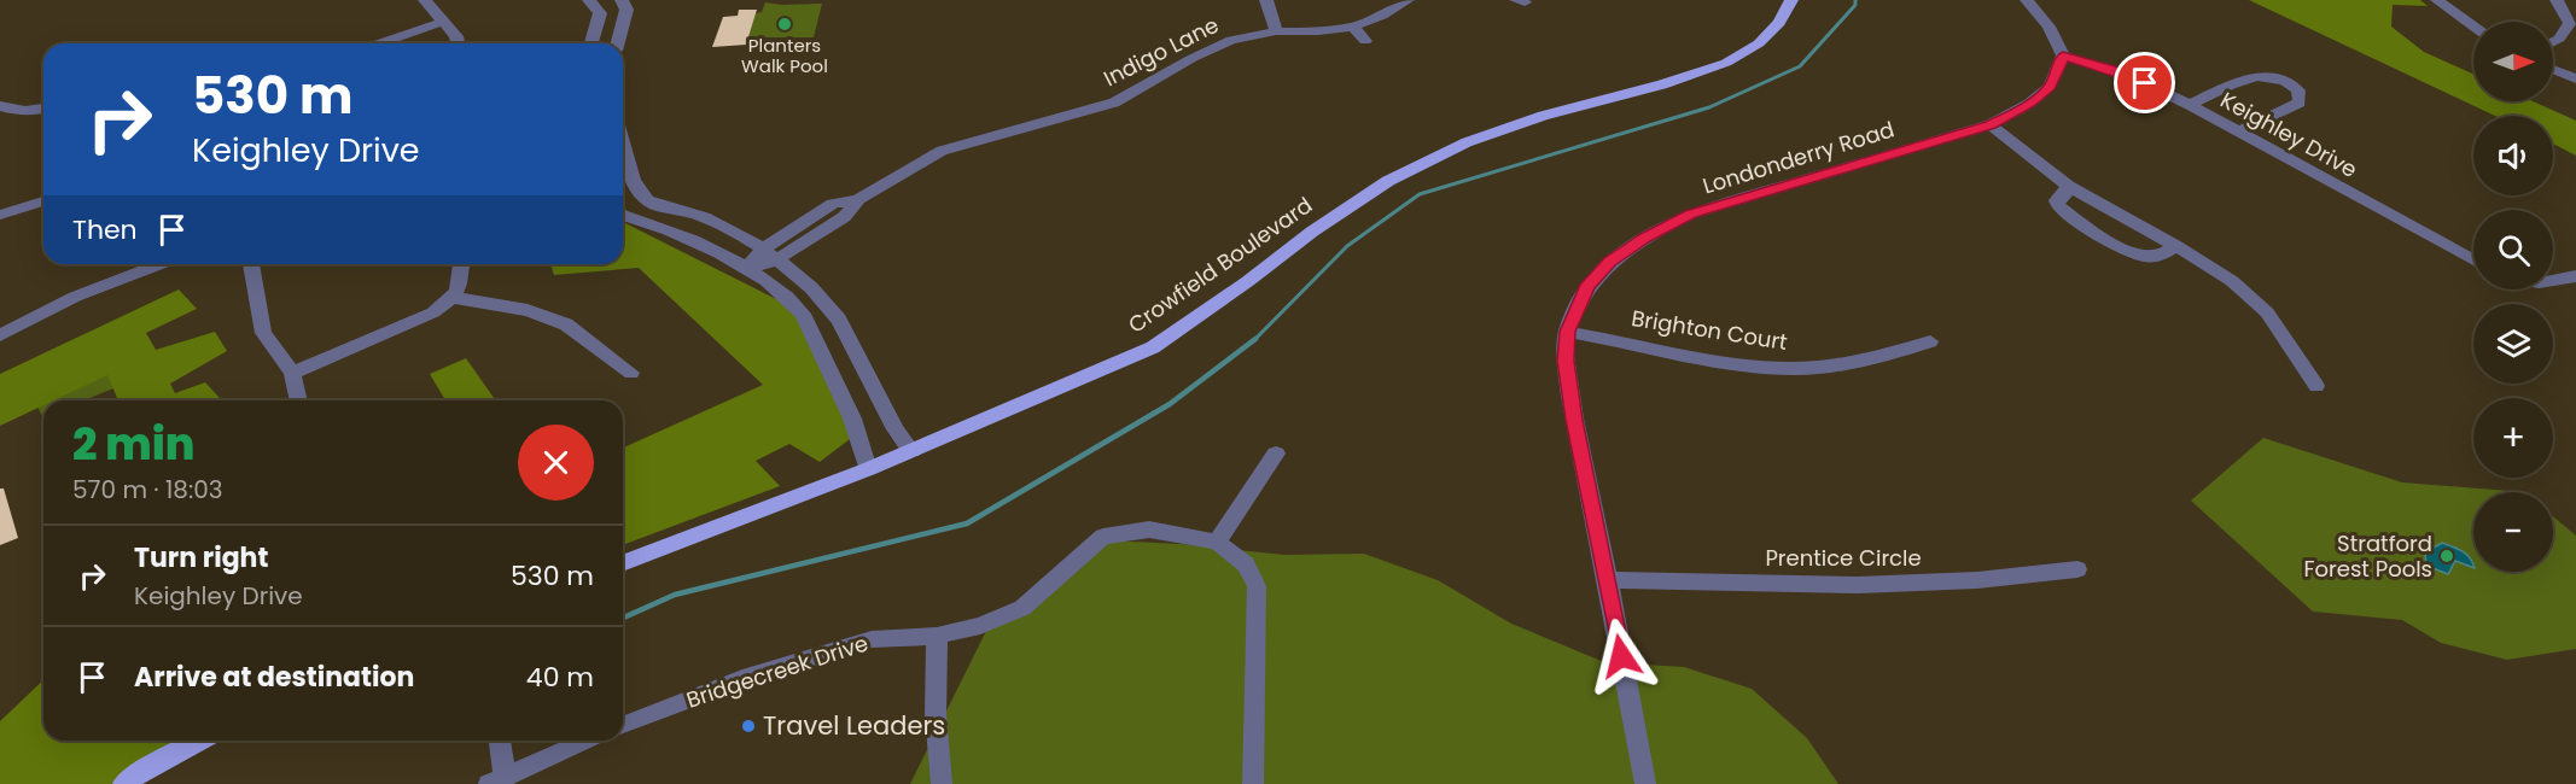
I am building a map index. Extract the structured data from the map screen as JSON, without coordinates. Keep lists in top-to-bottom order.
{
  "streets": {
    "main road": ["Crowfield Boulevard"],
    "street": [
      "Indigo Lane",
      "Keighley Drive",
      "Londonderry Road",
      "Brighton Court",
      "Prentice Circle",
      "Bridgecreek Drive"
    ]
  },
  "crossings": [
    ["Keighley Drive", "Londonderry Road"],
    ["Londonderry Road", "Brighton Court"],
    ["Londonderry Road", "Prentice Circle"]
  ],
  "places": ["Planters Walk Pool", "Stratford Forest Pools", "Travel Leaders"],
  "north": "right",
  "page": {
    "map_buttons": ["+", "−"],
    "turn": ["530 m", "Keighley Drive"],
    "then": "Then",
    "heading": ["2 min", "570 m · 18:03"],
    "list": [
      {
        "name": "Turn right",
        "note": "Keighley Drive",
        "value": "530 m"
      },
      {
        "name": "Arrive at destination",
        "value": "40 m"
      }
    ]
  }
}
